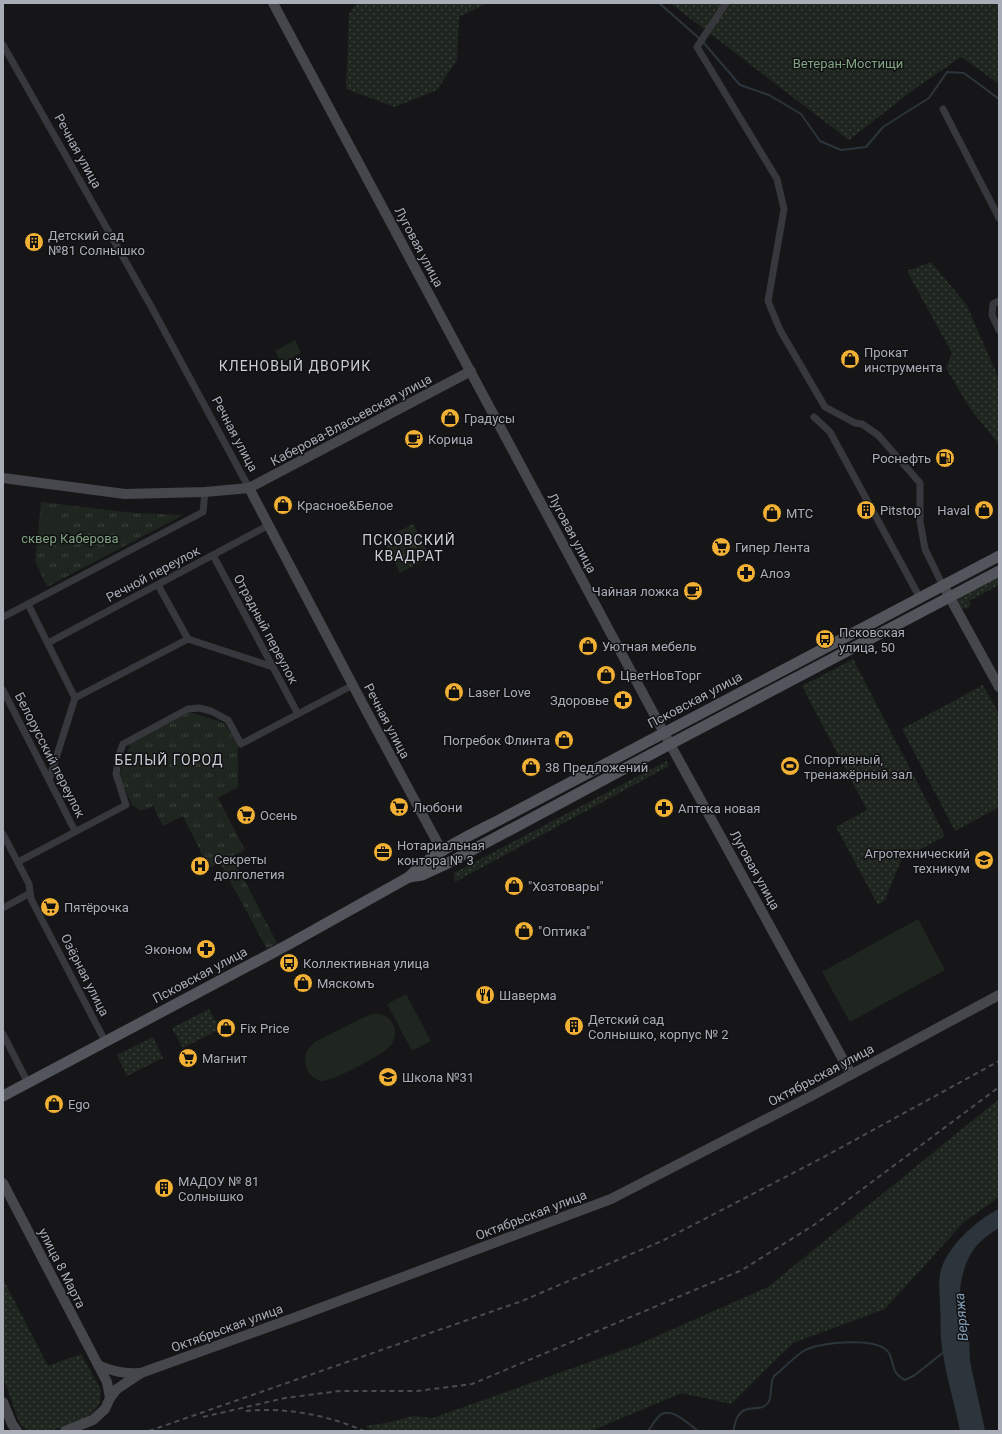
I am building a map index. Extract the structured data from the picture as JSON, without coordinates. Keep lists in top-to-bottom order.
{
  "streets": {
    "main road": ["Псковская улица"],
    "street": [
      "Речная улица",
      "Луговая улица",
      "Каберова-Власьевская улица",
      "Речной переулок",
      "Отрадный переулок",
      "Белорусский переулок",
      "Озёрная улица",
      "Октябрьская улица",
      "улица 8 Марта"
    ]
  },
  "crossings": [
    ["Речная улица", "Каберова-Власьевская улица"],
    ["Речная улица", "Речной переулок"],
    ["Речная улица", "Псковская улица"],
    ["Луговая улица", "Каберова-Власьевская улица"],
    ["Луговая улица", "Псковская улица"],
    ["Луговая улица", "Октябрьская улица"],
    ["Речной переулок", "Отрадный переулок"],
    ["Псковская улица", "Озёрная улица"],
    ["Октябрьская улица", "улица 8 Марта"]
  ],
  "districts": ["КЛЕНОВЫЙ ДВОРИК", "ПСКОВСКИЙ КВАДРАТ", "БЕЛЫЙ ГОРОД"],
  "water": ["Веряжа"],
  "parks": ["Ветеран-Мостищи", "сквер Каберова"],
  "places": {
    "building": [
      "Детский сад №81 Солнышко",
      "Pitstop",
      "Детский сад Солнышко, корпус № 2",
      "МАДОУ № 81 Солнышко"
    ],
    "shop": [
      "Прокат инструмента",
      "Градусы",
      "Красное&Белое",
      "Haval",
      "МТС",
      "Уютная мебель",
      "ЦветНовТорг",
      "Laser Love",
      "Погребок Флинта",
      "38 Предложений",
      "\"Хозтовары\"",
      "\"Оптика\"",
      "Мяскомъ",
      "Fix Price",
      "Ego"
    ],
    "cafe": ["Корица", "Чайная ложка"],
    "fuel station": ["Роснефть"],
    "supermarket": [
      "Гипер Лента",
      "Любони",
      "Осень",
      "Пятёрочка",
      "Магнит"
    ],
    "pharmacy": [
      "Алоэ",
      "Здоровье",
      "Аптека новая",
      "Эконом"
    ],
    "bus stop": ["Псковская улица, 50", "Коллективная улица"],
    "sports": ["Спортивный, тренажёрный зал"],
    "office": ["Нотариальная контора № 3"],
    "school or university": ["Агротехнический техникум", "Школа №31"],
    "hospital": ["Секреты долголетия"],
    "restaurant": ["Шаверма"]
  }
}
